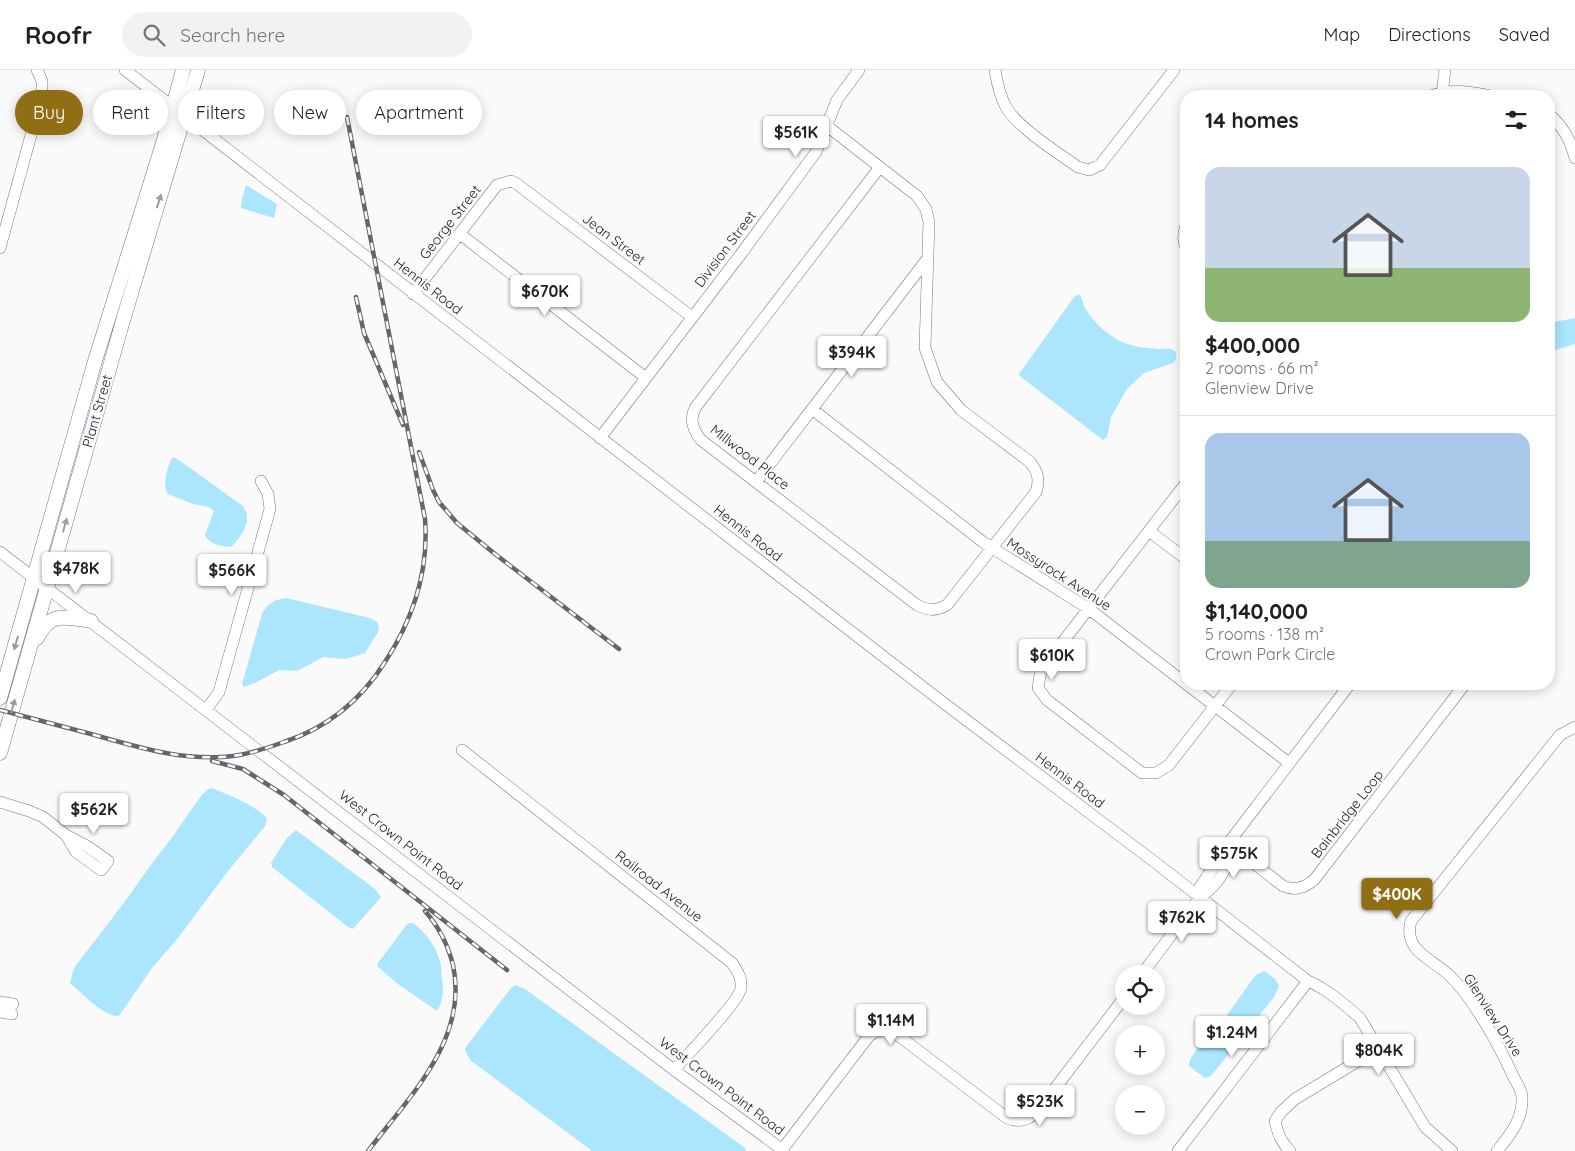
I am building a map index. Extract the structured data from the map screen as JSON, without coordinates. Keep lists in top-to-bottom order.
{
  "streets": {
    "main road": ["Plant Street"],
    "street": [
      "George Street",
      "Jean Street",
      "Division Street",
      "Hennis Road",
      "Millwood Place",
      "Mossyrock Avenue",
      "Bainbridge Loop",
      "West Crown Point Road",
      "Railroad Avenue",
      "Glenview Drive"
    ]
  },
  "crossings": [
    ["George Street", "Jean Street"],
    ["George Street", "Hennis Road"],
    ["Jean Street", "Division Street"],
    ["Division Street", "Hennis Road"],
    ["Hennis Road", "Plant Street"],
    ["Plant Street", "West Crown Point Road"],
    ["Millwood Place", "Mossyrock Avenue"],
    ["West Crown Point Road", "Railroad Avenue"]
  ],
  "page": {
    "header": "Roofr",
    "search": "Search here",
    "nav": ["Map", "Directions", "Saved"],
    "chip": [
      "Buy",
      "Rent",
      "Filters",
      "New",
      "Apartment"
    ],
    "heading": "14 homes",
    "price": [
      "$561K",
      "$670K",
      "$394K",
      "$478K",
      "$566K",
      "$610K",
      "$562K",
      "$575K",
      "$400K",
      "$762K",
      "$1.14M",
      "$1.24M",
      "$804K",
      "$523K"
    ],
    "list": [
      {
        "name": "$400,000",
        "note": "2 rooms · 66 m² · Glenview Drive"
      },
      {
        "name": "$1,140,000",
        "note": "5 rooms · 138 m² · Crown Park Circle"
      }
    ],
    "map_buttons": ["+", "−"]
  }
}
